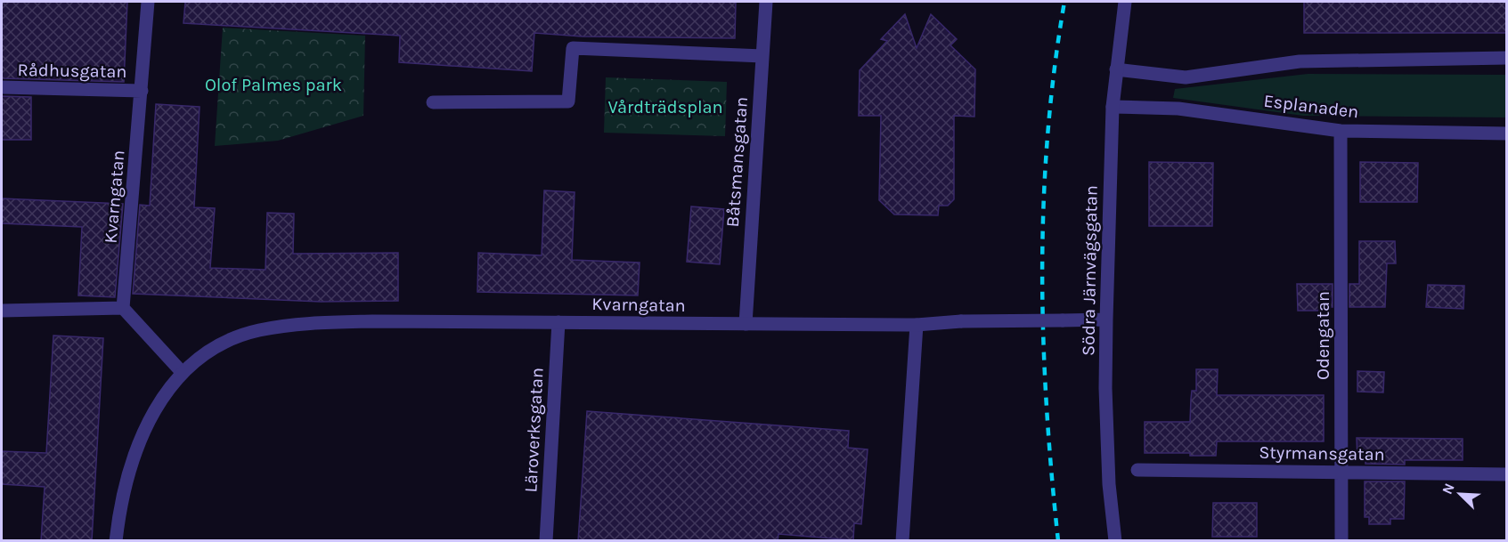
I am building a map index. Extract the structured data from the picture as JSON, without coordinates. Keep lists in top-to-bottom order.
{
  "streets": {
    "street": [
      "Rådhusgatan",
      "Esplanaden",
      "Båtsmansgatan",
      "Kvarngatan",
      "Södra Järnvägsgatan",
      "Odengatan",
      "Läroverksgatan",
      "Styrmansgatan"
    ]
  },
  "crossings": [
    ["Rådhusgatan", "Kvarngatan"],
    ["Esplanaden", "Södra Järnvägsgatan"],
    ["Esplanaden", "Odengatan"],
    ["Båtsmansgatan", "Kvarngatan"],
    ["Kvarngatan", "Södra Järnvägsgatan"],
    ["Kvarngatan", "Läroverksgatan"],
    ["Odengatan", "Styrmansgatan"]
  ],
  "parks": ["Olof Palmes park", "Vårdträdsplan"],
  "north": "top left"
}
